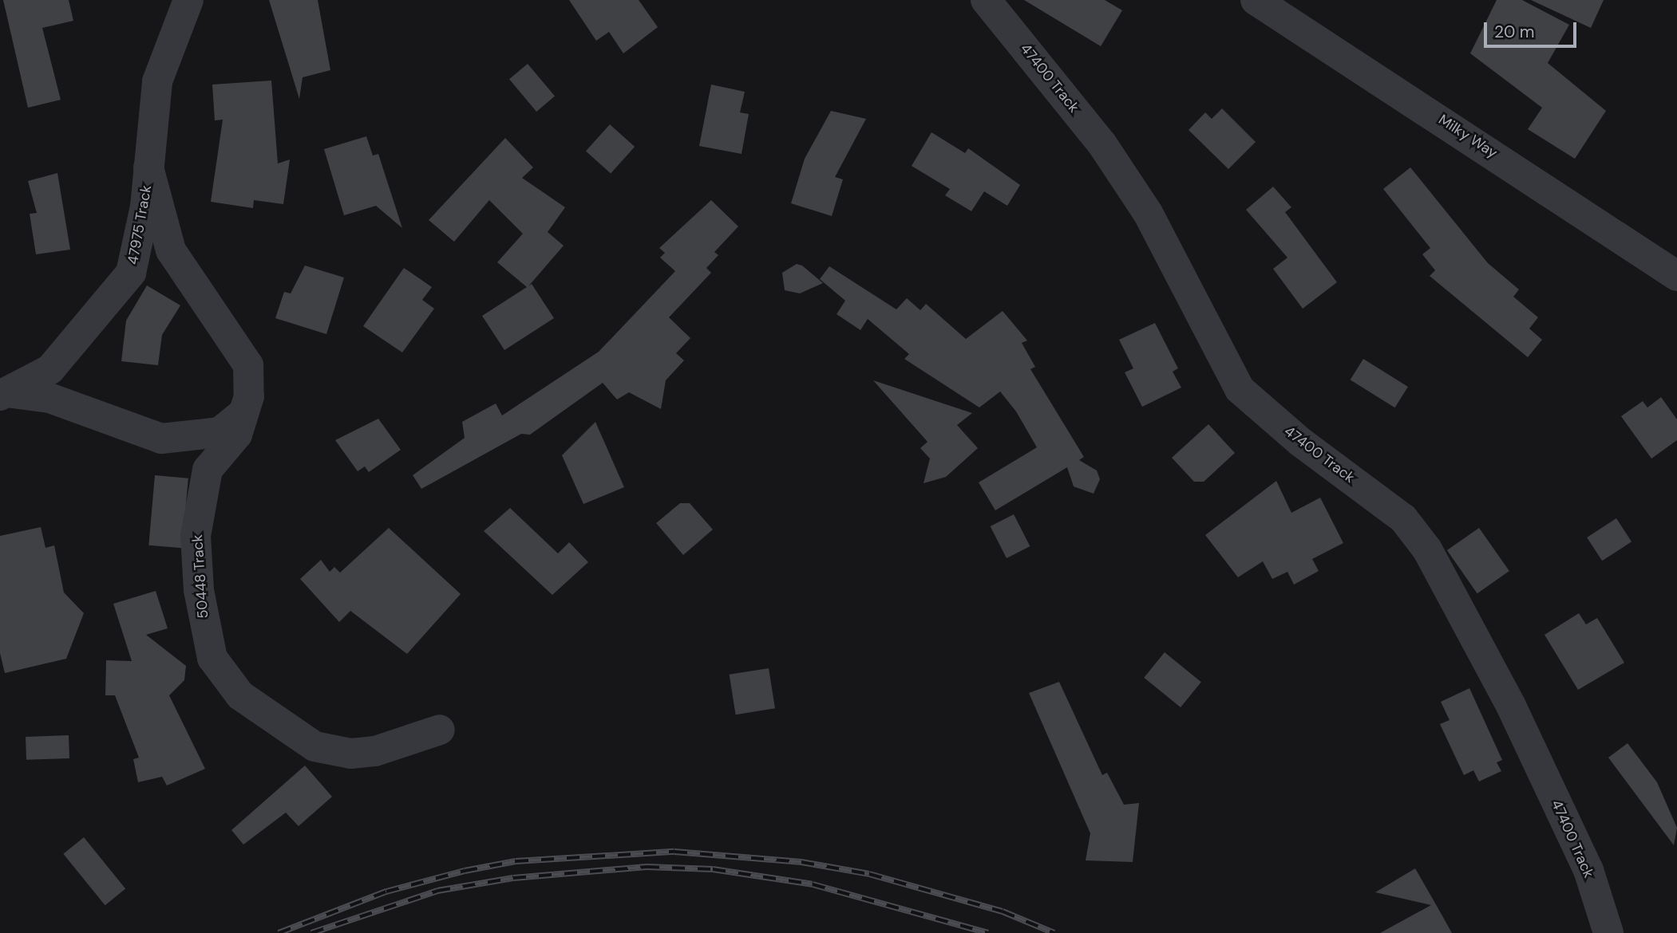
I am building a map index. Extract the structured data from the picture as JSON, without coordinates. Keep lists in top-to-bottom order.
{
  "streets": {
    "street": [
      "47400 Track",
      "Milky Way",
      "47975 Track",
      "50448 Track"
    ]
  },
  "crossings": [
    ["47975 Track", "50448 Track"]
  ],
  "scale_bar": "20 m"
}
